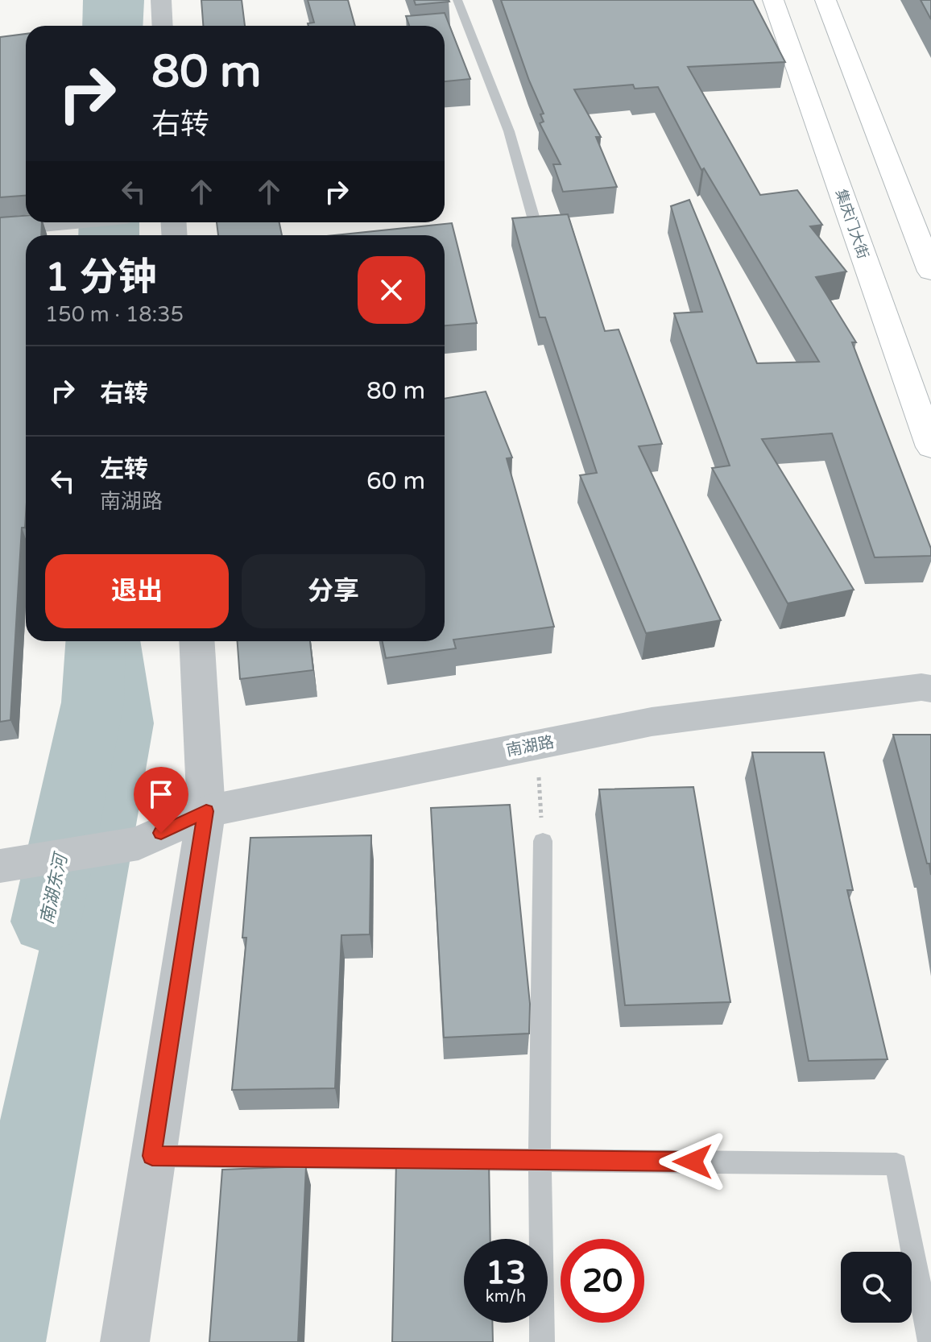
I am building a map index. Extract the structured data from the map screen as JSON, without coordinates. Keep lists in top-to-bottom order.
{
  "streets": {
    "main road": ["集庆门大街"],
    "street": ["南湖路"]
  },
  "water": ["南湖东河"],
  "page": {
    "turn": ["80 m", "右转"],
    "heading": ["1 分钟", "150 m · 18:35"],
    "list": [
      {
        "name": "右转",
        "value": "80 m"
      },
      {
        "name": "左转",
        "note": "南湖路",
        "value": "60 m"
      }
    ],
    "buttons": ["退出", "分享"],
    "speed": "13 km/h",
    "limit": "20"
  }
}
